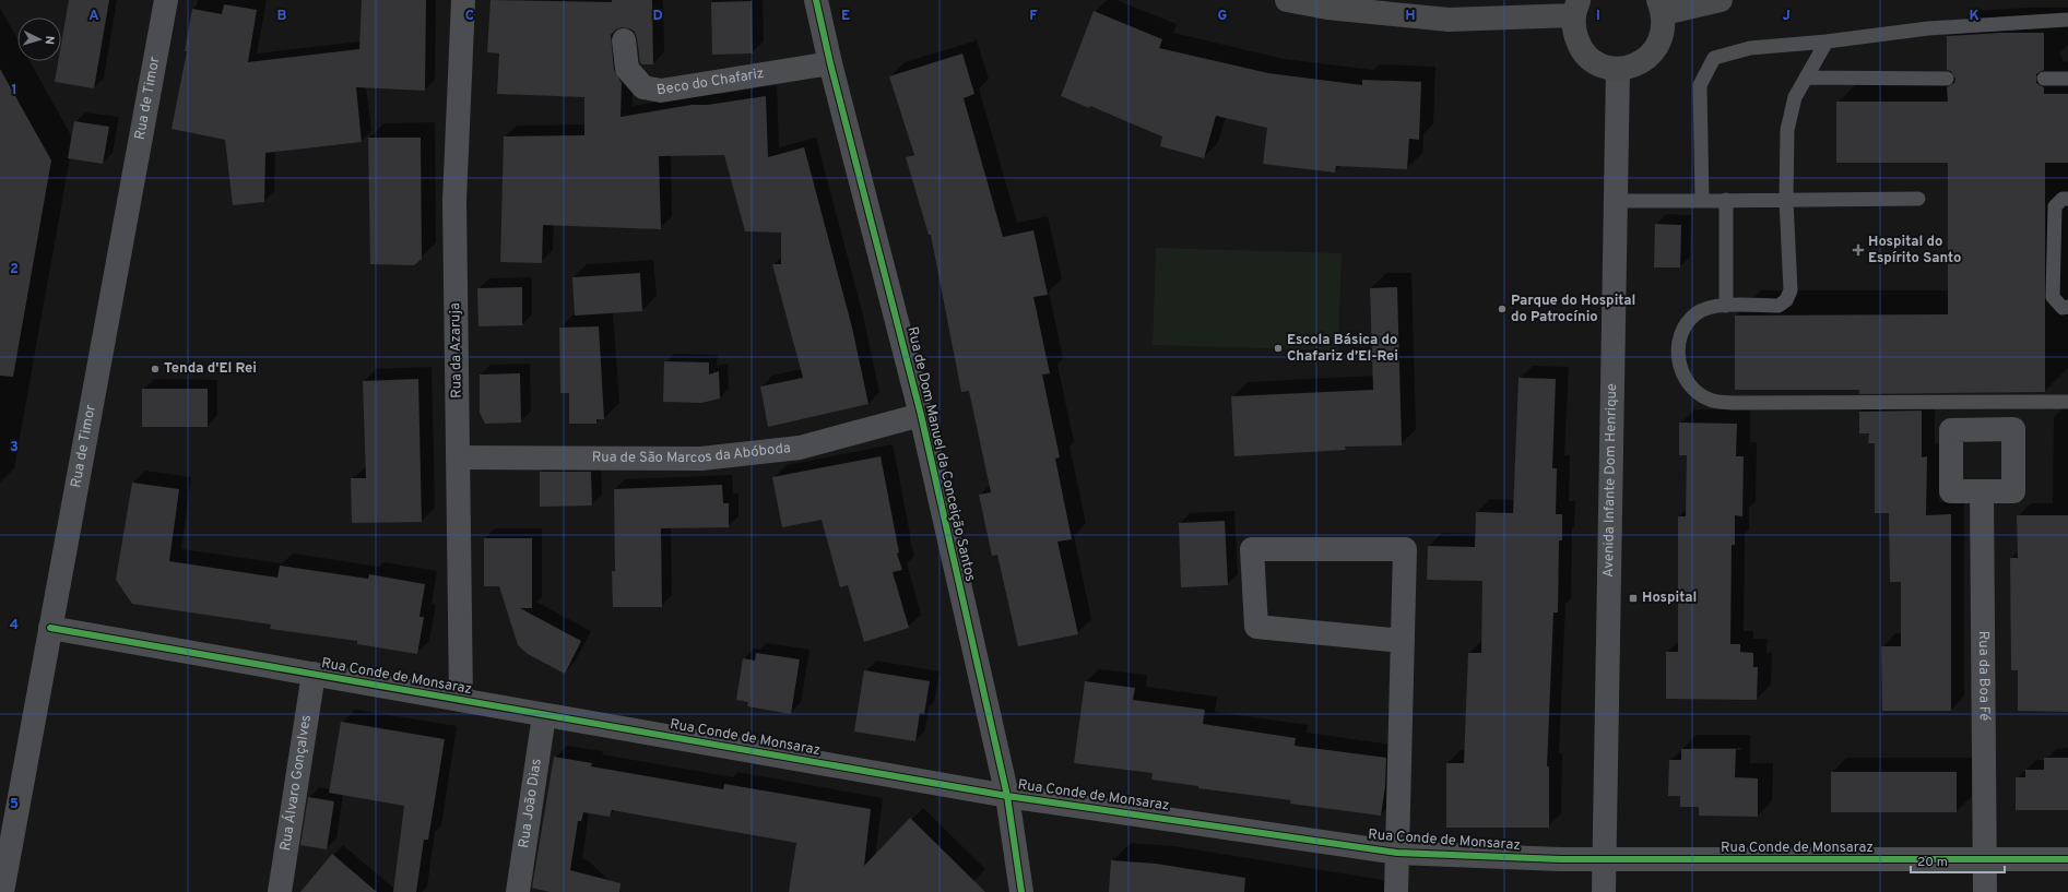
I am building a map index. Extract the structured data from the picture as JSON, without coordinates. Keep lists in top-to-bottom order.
{
  "streets": {
    "street": [
      "Beco do Chafariz",
      "Rua de Timor",
      "Rua da Azaruja",
      "Rua de São Marcos da Abóboda",
      "Rua de Dom Manuel da Conceição Santos",
      "Avenida Infante Dom Henrique",
      "Rua da Boa Fé",
      "Rua Conde de Monsaraz",
      "Rua Álvaro Gonçalves",
      "Rua João Dias"
    ]
  },
  "crossings": [
    ["Beco do Chafariz", "Rua de Dom Manuel da Conceição Santos"],
    ["Rua de Timor", "Rua Conde de Monsaraz"],
    ["Rua da Azaruja", "Rua de São Marcos da Abóboda"],
    ["Rua da Azaruja", "Rua Conde de Monsaraz"],
    ["Rua de São Marcos da Abóboda", "Rua de Dom Manuel da Conceição Santos"],
    ["Rua de Dom Manuel da Conceição Santos", "Rua Conde de Monsaraz"],
    ["Avenida Infante Dom Henrique", "Rua Conde de Monsaraz"],
    ["Rua da Boa Fé", "Rua Conde de Monsaraz"],
    ["Rua Conde de Monsaraz", "Rua Álvaro Gonçalves"],
    ["Rua Conde de Monsaraz", "Rua João Dias"]
  ],
  "places": {
    "health": ["Hospital do Espírito Santo"],
    "other": ["Parque do Hospital do Patrocínio", "Escola Básica do Chafariz d’El-Rei", "Tenda d'El Rei"],
    "transit": ["Hospital"]
  },
  "scale_bar": "20 m",
  "north": "right",
  "grid": {
    "columns": [
      "A",
      "B",
      "C",
      "D",
      "E",
      "F",
      "G",
      "H",
      "I",
      "J",
      "K"
    ],
    "rows": [
      "1",
      "2",
      "3",
      "4",
      "5"
    ]
  }
}
